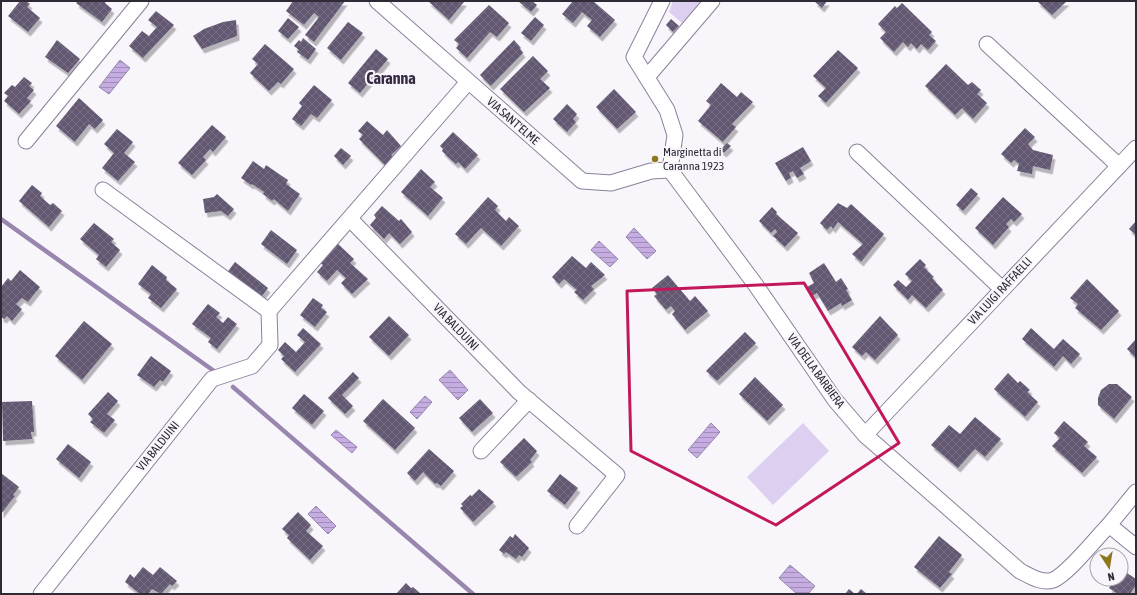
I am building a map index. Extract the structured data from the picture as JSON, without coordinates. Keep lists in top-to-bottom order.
{
  "streets": {
    "street": [
      "VIA SANT'ELME",
      "VIA LUIGI RAFFAELLI",
      "VIA BALDUINI",
      "VIA DELLA BARBIERA"
    ]
  },
  "crossings": [
    ["VIA SANT'ELME", "VIA DELLA BARBIERA"],
    ["VIA LUIGI RAFFAELLI", "VIA DELLA BARBIERA"]
  ],
  "districts": ["Caranna"],
  "places": ["Marginetta di Caranna 1923"],
  "north": "bottom"
}
